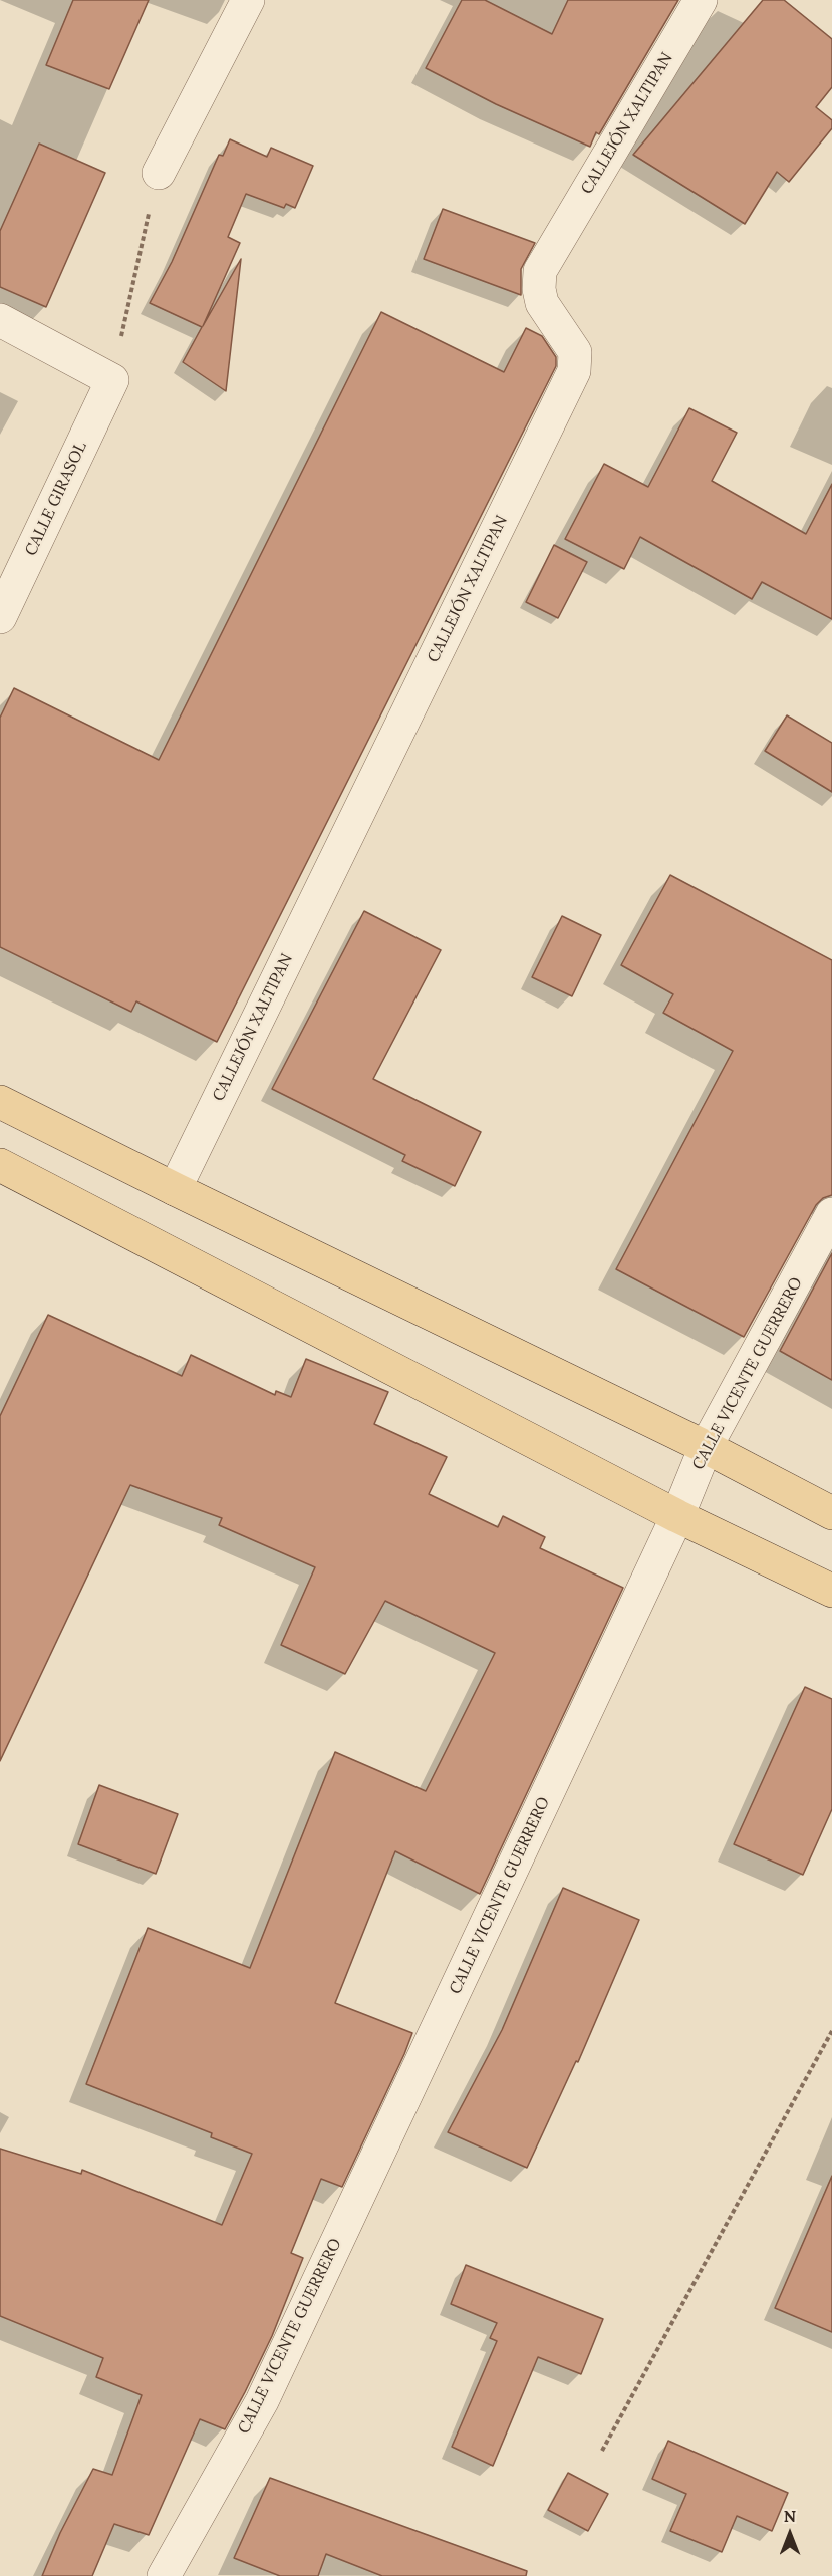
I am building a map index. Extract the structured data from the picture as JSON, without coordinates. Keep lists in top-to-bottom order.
{
  "streets": {
    "street": ["CALLEJÓN XALTIPAN", "CALLE GIRASOL", "CALLE VICENTE GUERRERO"]
  },
  "north": "top"
}
